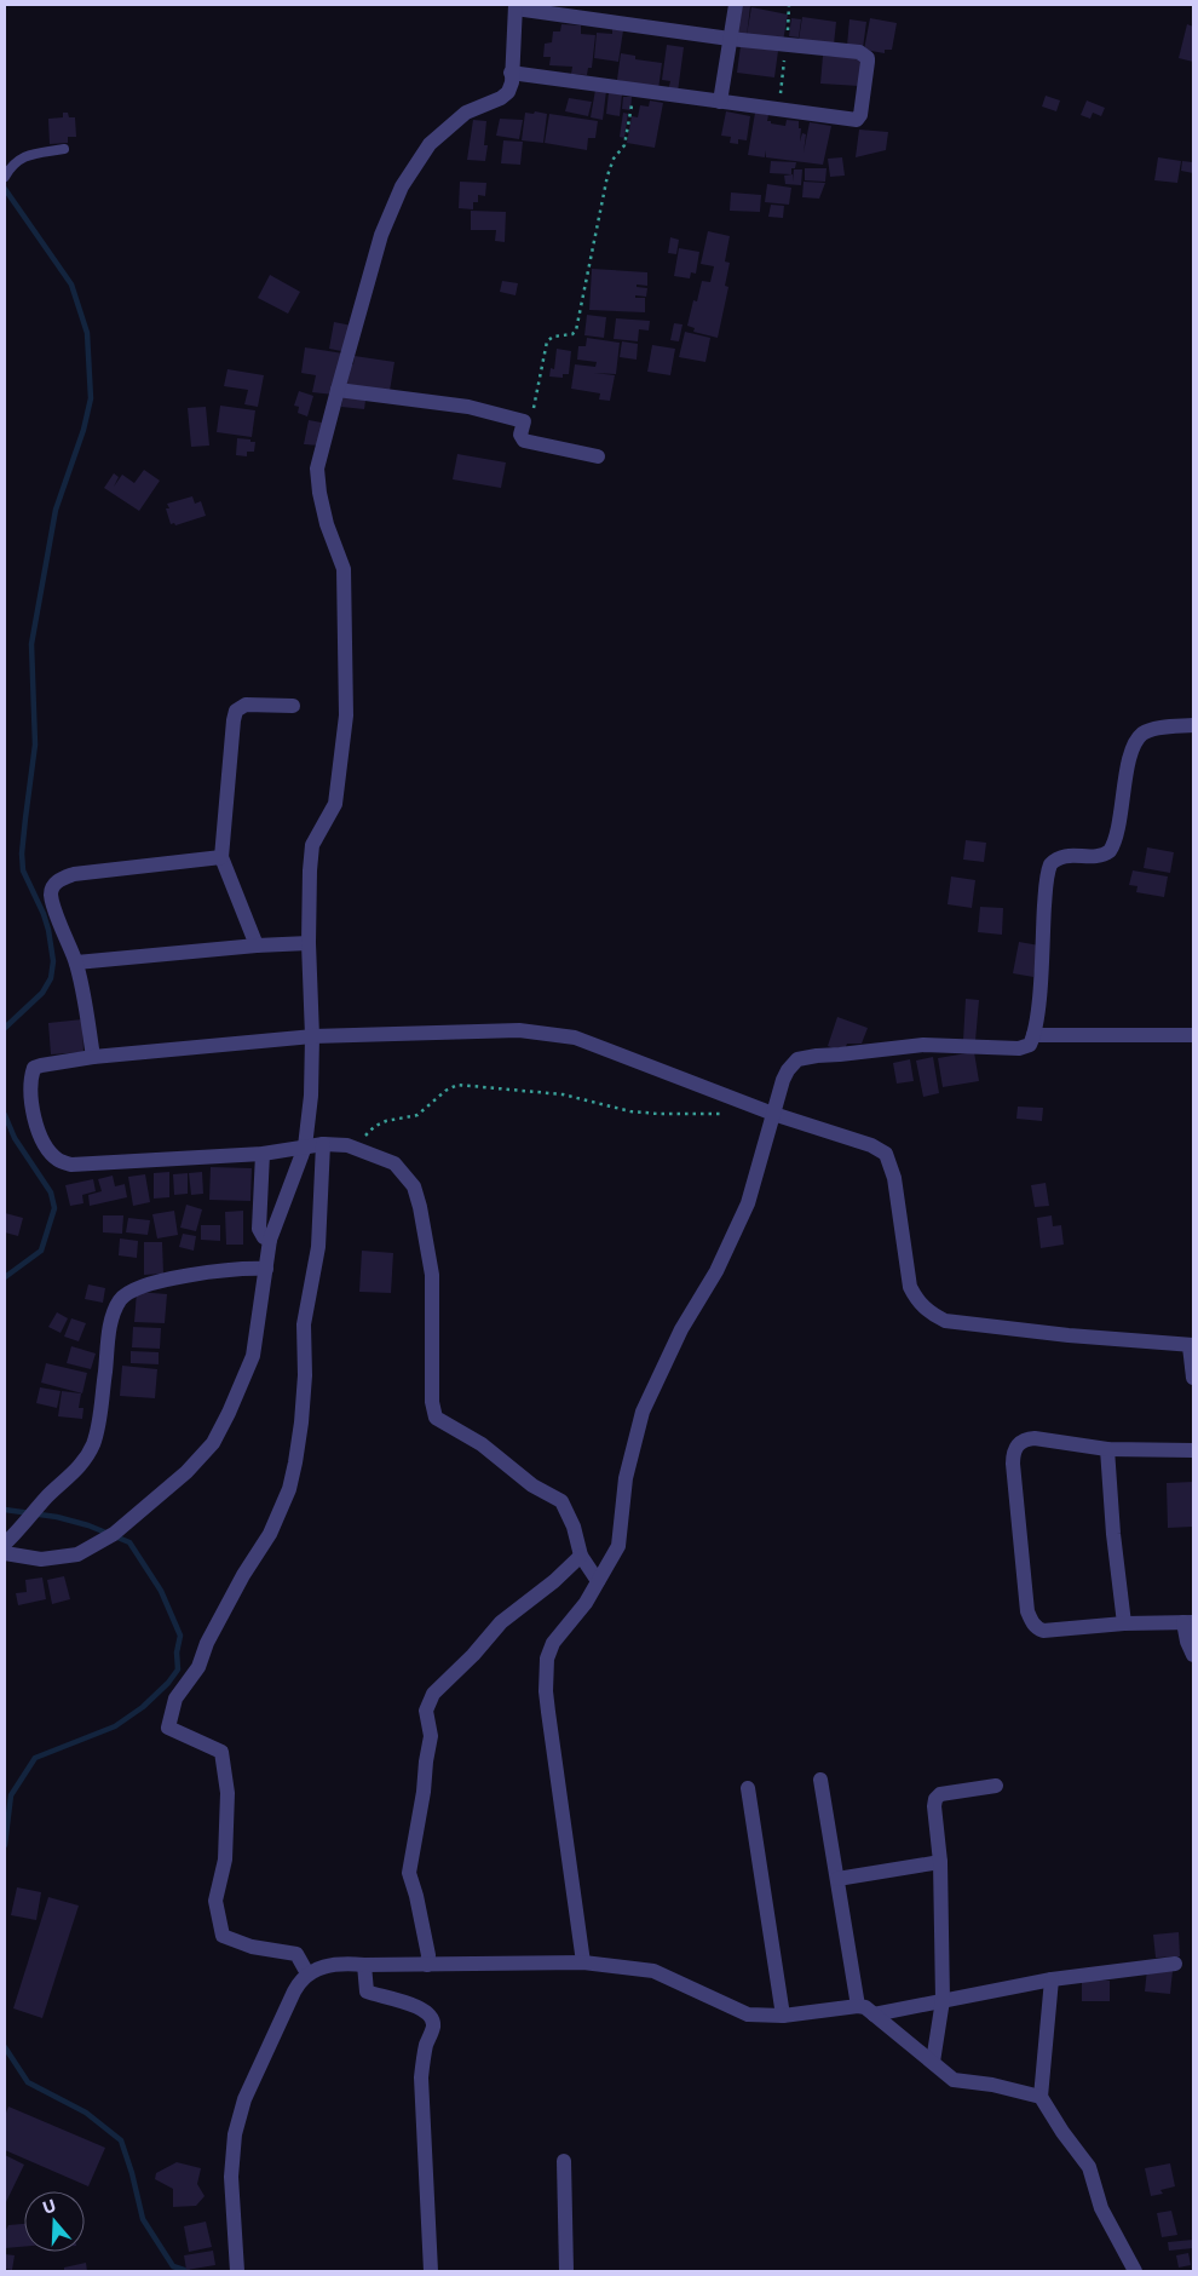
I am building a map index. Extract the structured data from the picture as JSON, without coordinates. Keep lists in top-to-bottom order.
{
  "north": "top"
}
